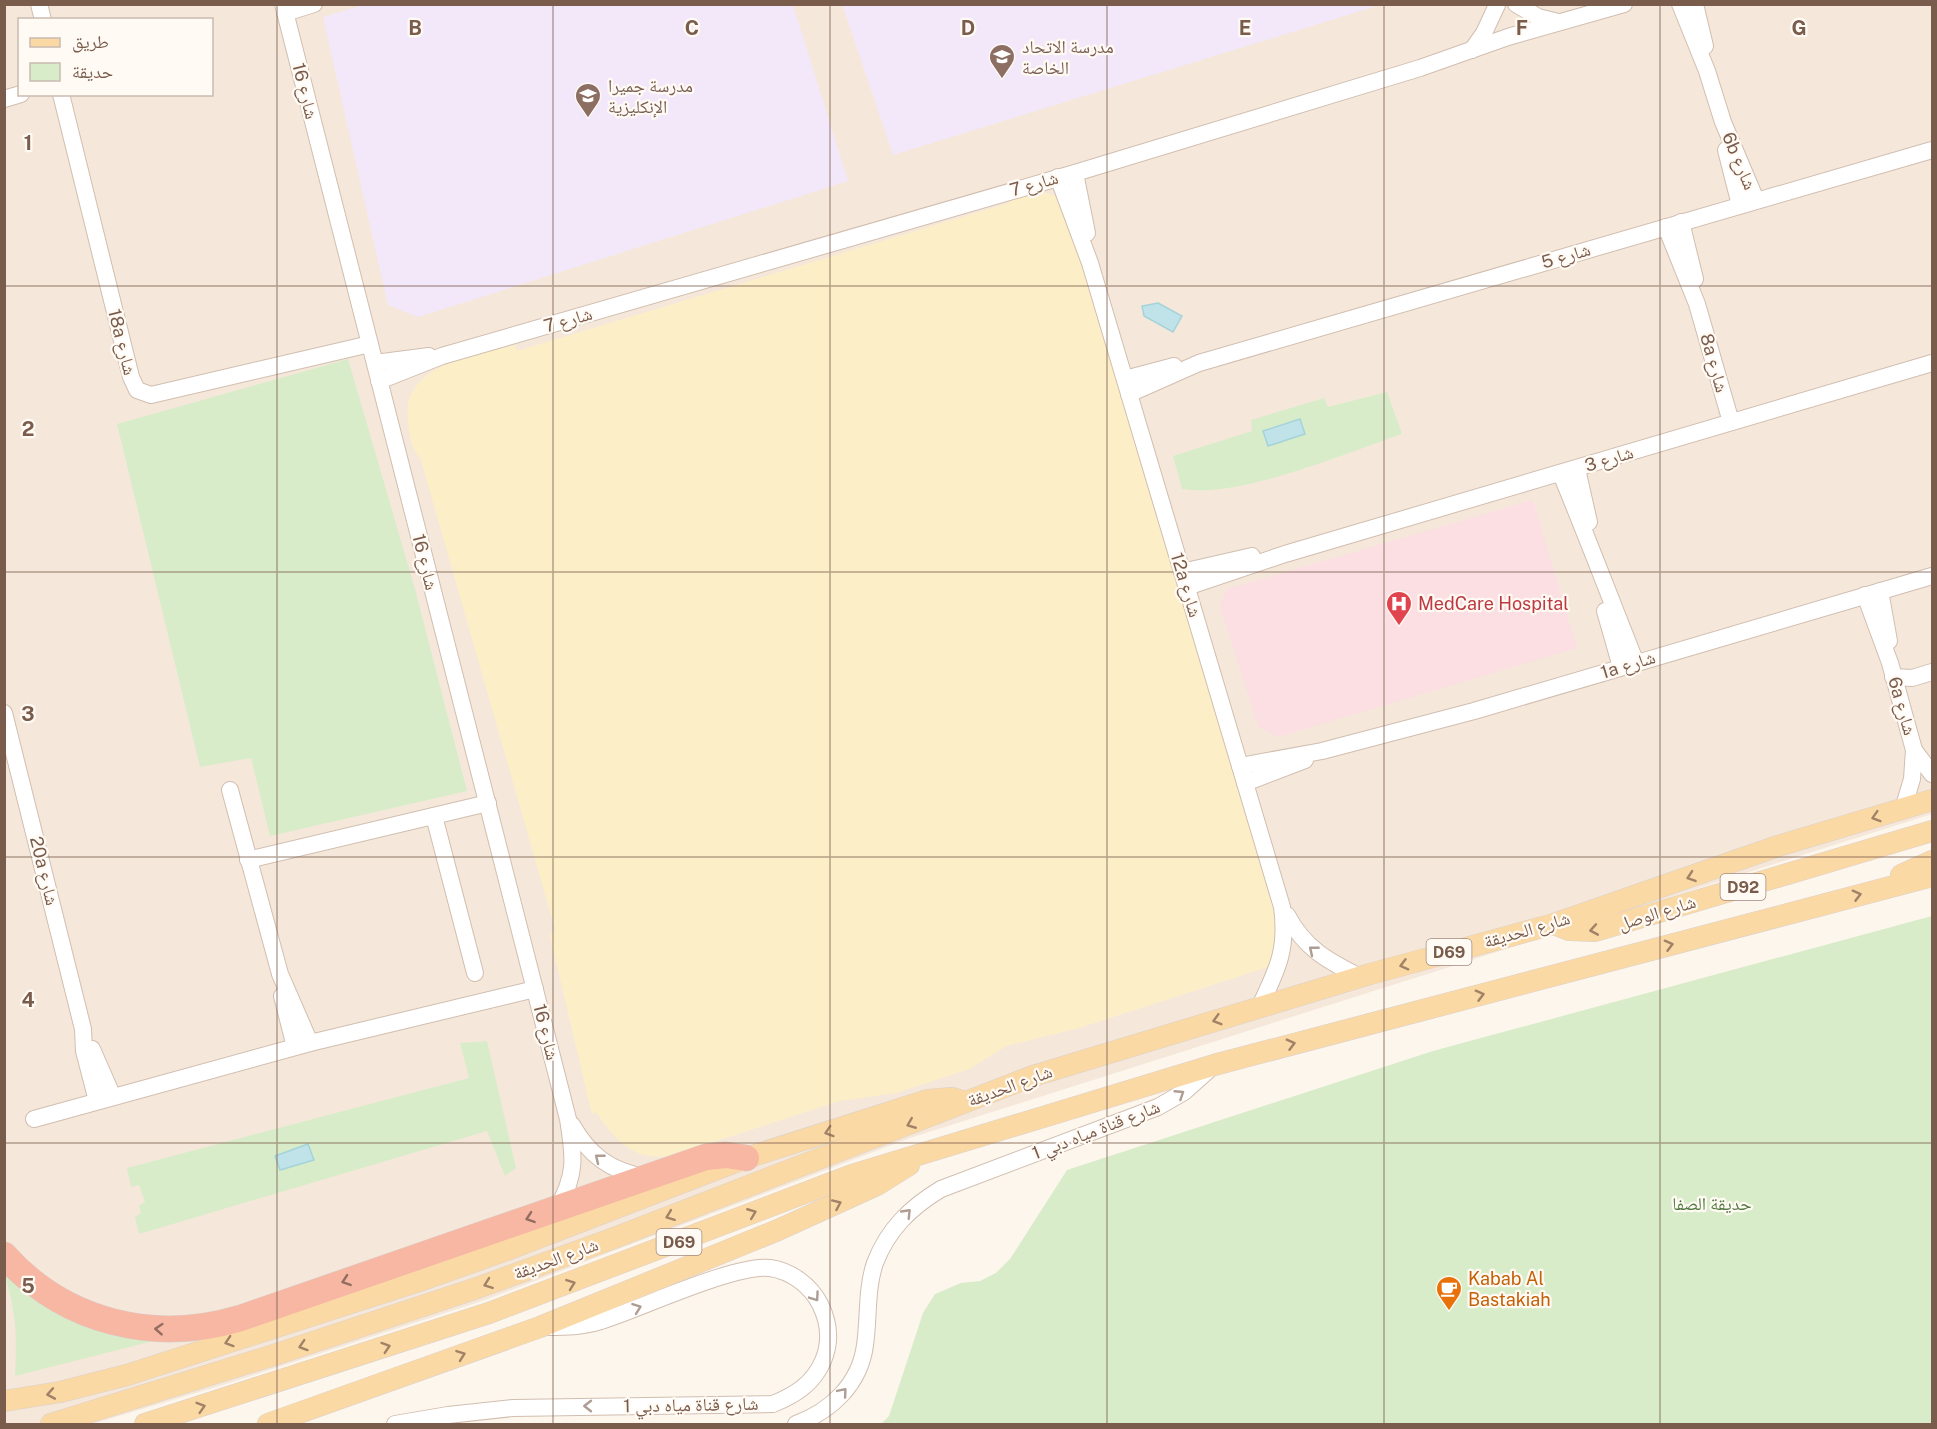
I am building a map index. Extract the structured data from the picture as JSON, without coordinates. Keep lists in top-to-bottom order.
{
  "streets": {
    "main road": [
      "D92",
      "شارع الوصل",
      "شارع الحديقة",
      "D69"
    ],
    "street": [
      "شارع 16",
      "6b شارع",
      "شارع 7",
      "شارع 5",
      "18a شارع",
      "8a شارع",
      "شارع 3",
      "12a شارع",
      "1a شارع",
      "6a شارع",
      "20a شارع",
      "شارع قناة مياه دبي 1"
    ]
  },
  "crossings": [
    ["شارع 16", "شارع 7"],
    ["شارع 16", "18a شارع"],
    ["6b شارع", "شارع 5"],
    ["شارع 7", "12a شارع"],
    ["شارع 5", "8a شارع"],
    ["شارع 5", "12a شارع"],
    ["8a شارع", "شارع 3"],
    ["شارع 3", "12a شارع"],
    ["12a شارع", "1a شارع"],
    ["12a شارع", "شارع الحديقة"],
    ["1a شارع", "6a شارع"],
    ["6a شارع", "شارع الحديقة"],
    ["شارع الوصل", "شارع الحديقة"],
    ["شارع الحديقة", "شارع قناة مياه دبي 1"]
  ],
  "one_way": ["شارع الوصل"],
  "parks": ["حديقة الصفا"],
  "places": {
    "school or university": ["مدرسة الاتحاد الخاصة", "مدرسة جميرا الإنكليزية"],
    "hospital": ["MedCare Hospital"],
    "cafe": ["Kabab Al Bastakiah"]
  },
  "legend": ["طريق", "حديقة"],
  "grid": {
    "columns": [
      "B",
      "C",
      "D",
      "E",
      "F",
      "G"
    ],
    "rows": [
      "1",
      "2",
      "3",
      "4",
      "5"
    ]
  }
}
